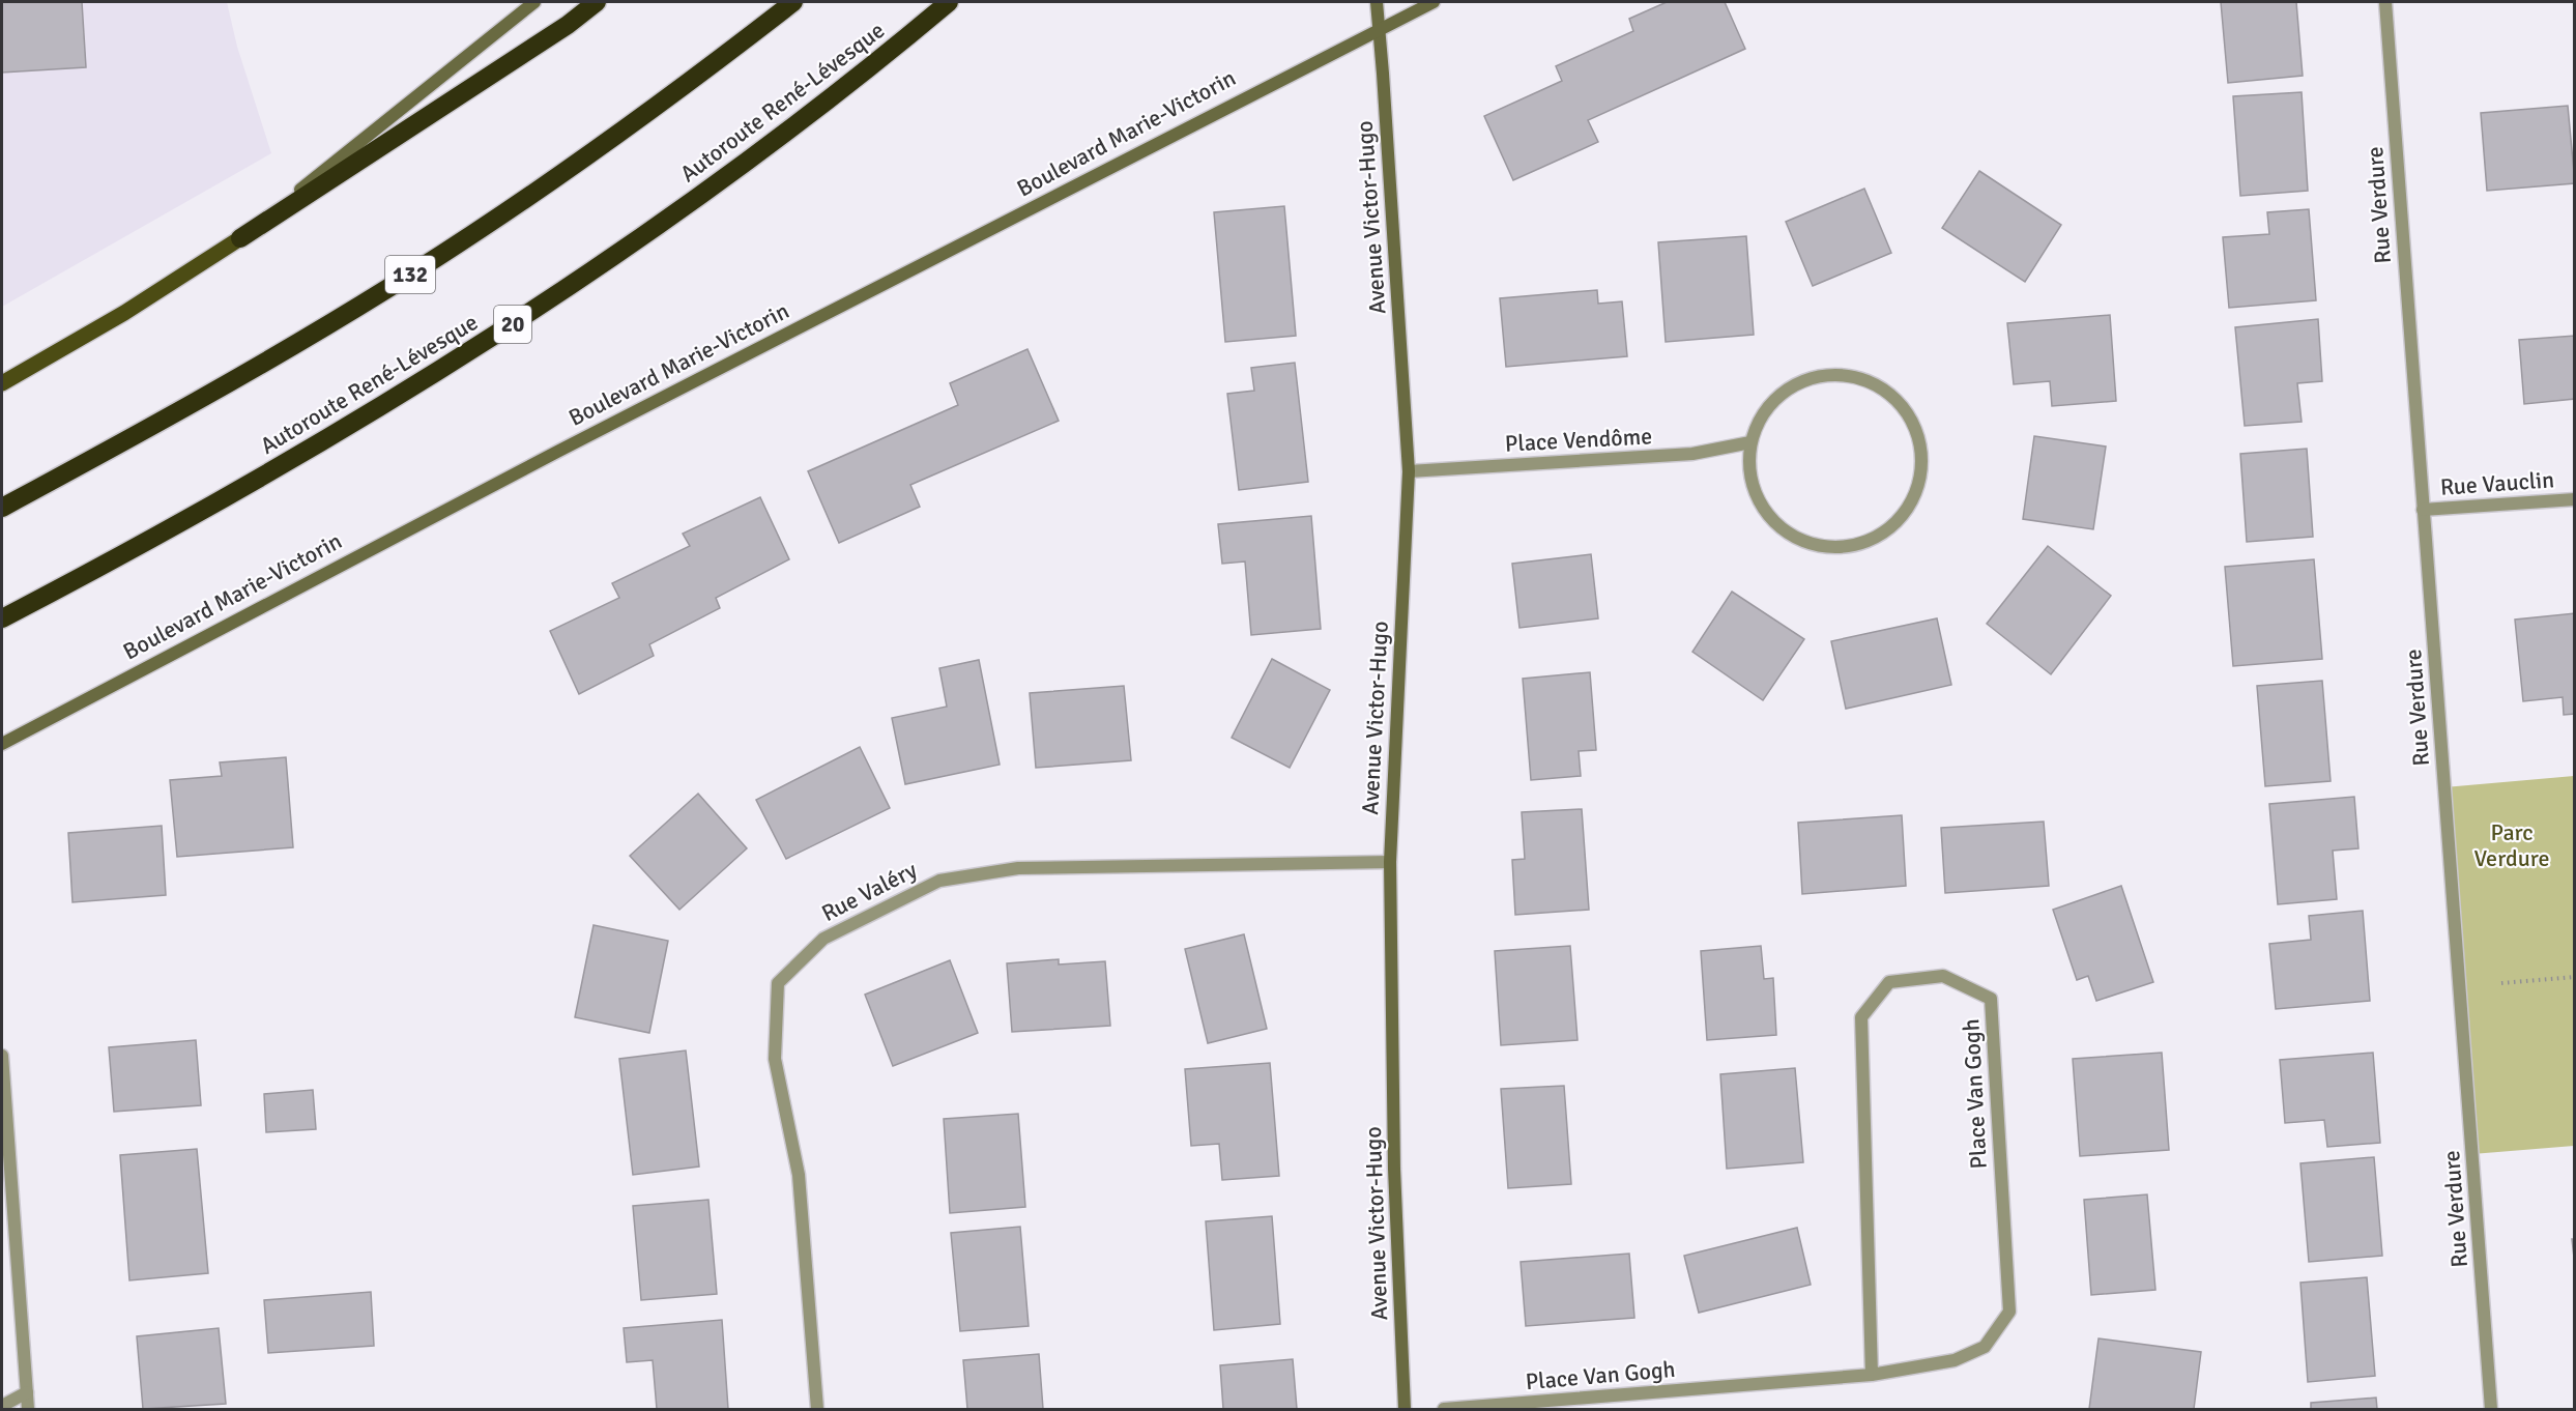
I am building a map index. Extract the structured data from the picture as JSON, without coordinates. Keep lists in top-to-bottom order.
{
  "streets": {
    "highway": ["Autoroute René-Lévesque", "132", "20"],
    "street": [
      "Boulevard Marie-Victorin",
      "Rue Verdure",
      "Avenue Victor-Hugo",
      "Place Vendôme",
      "Rue Vauclin",
      "Rue Valéry",
      "Place Van Gogh"
    ]
  },
  "crossings": [
    ["Boulevard Marie-Victorin", "Avenue Victor-Hugo"],
    ["Rue Verdure", "Rue Vauclin"],
    ["Avenue Victor-Hugo", "Place Vendôme"],
    ["Avenue Victor-Hugo", "Rue Valéry"]
  ],
  "parks": ["Parc Verdure"]
}
